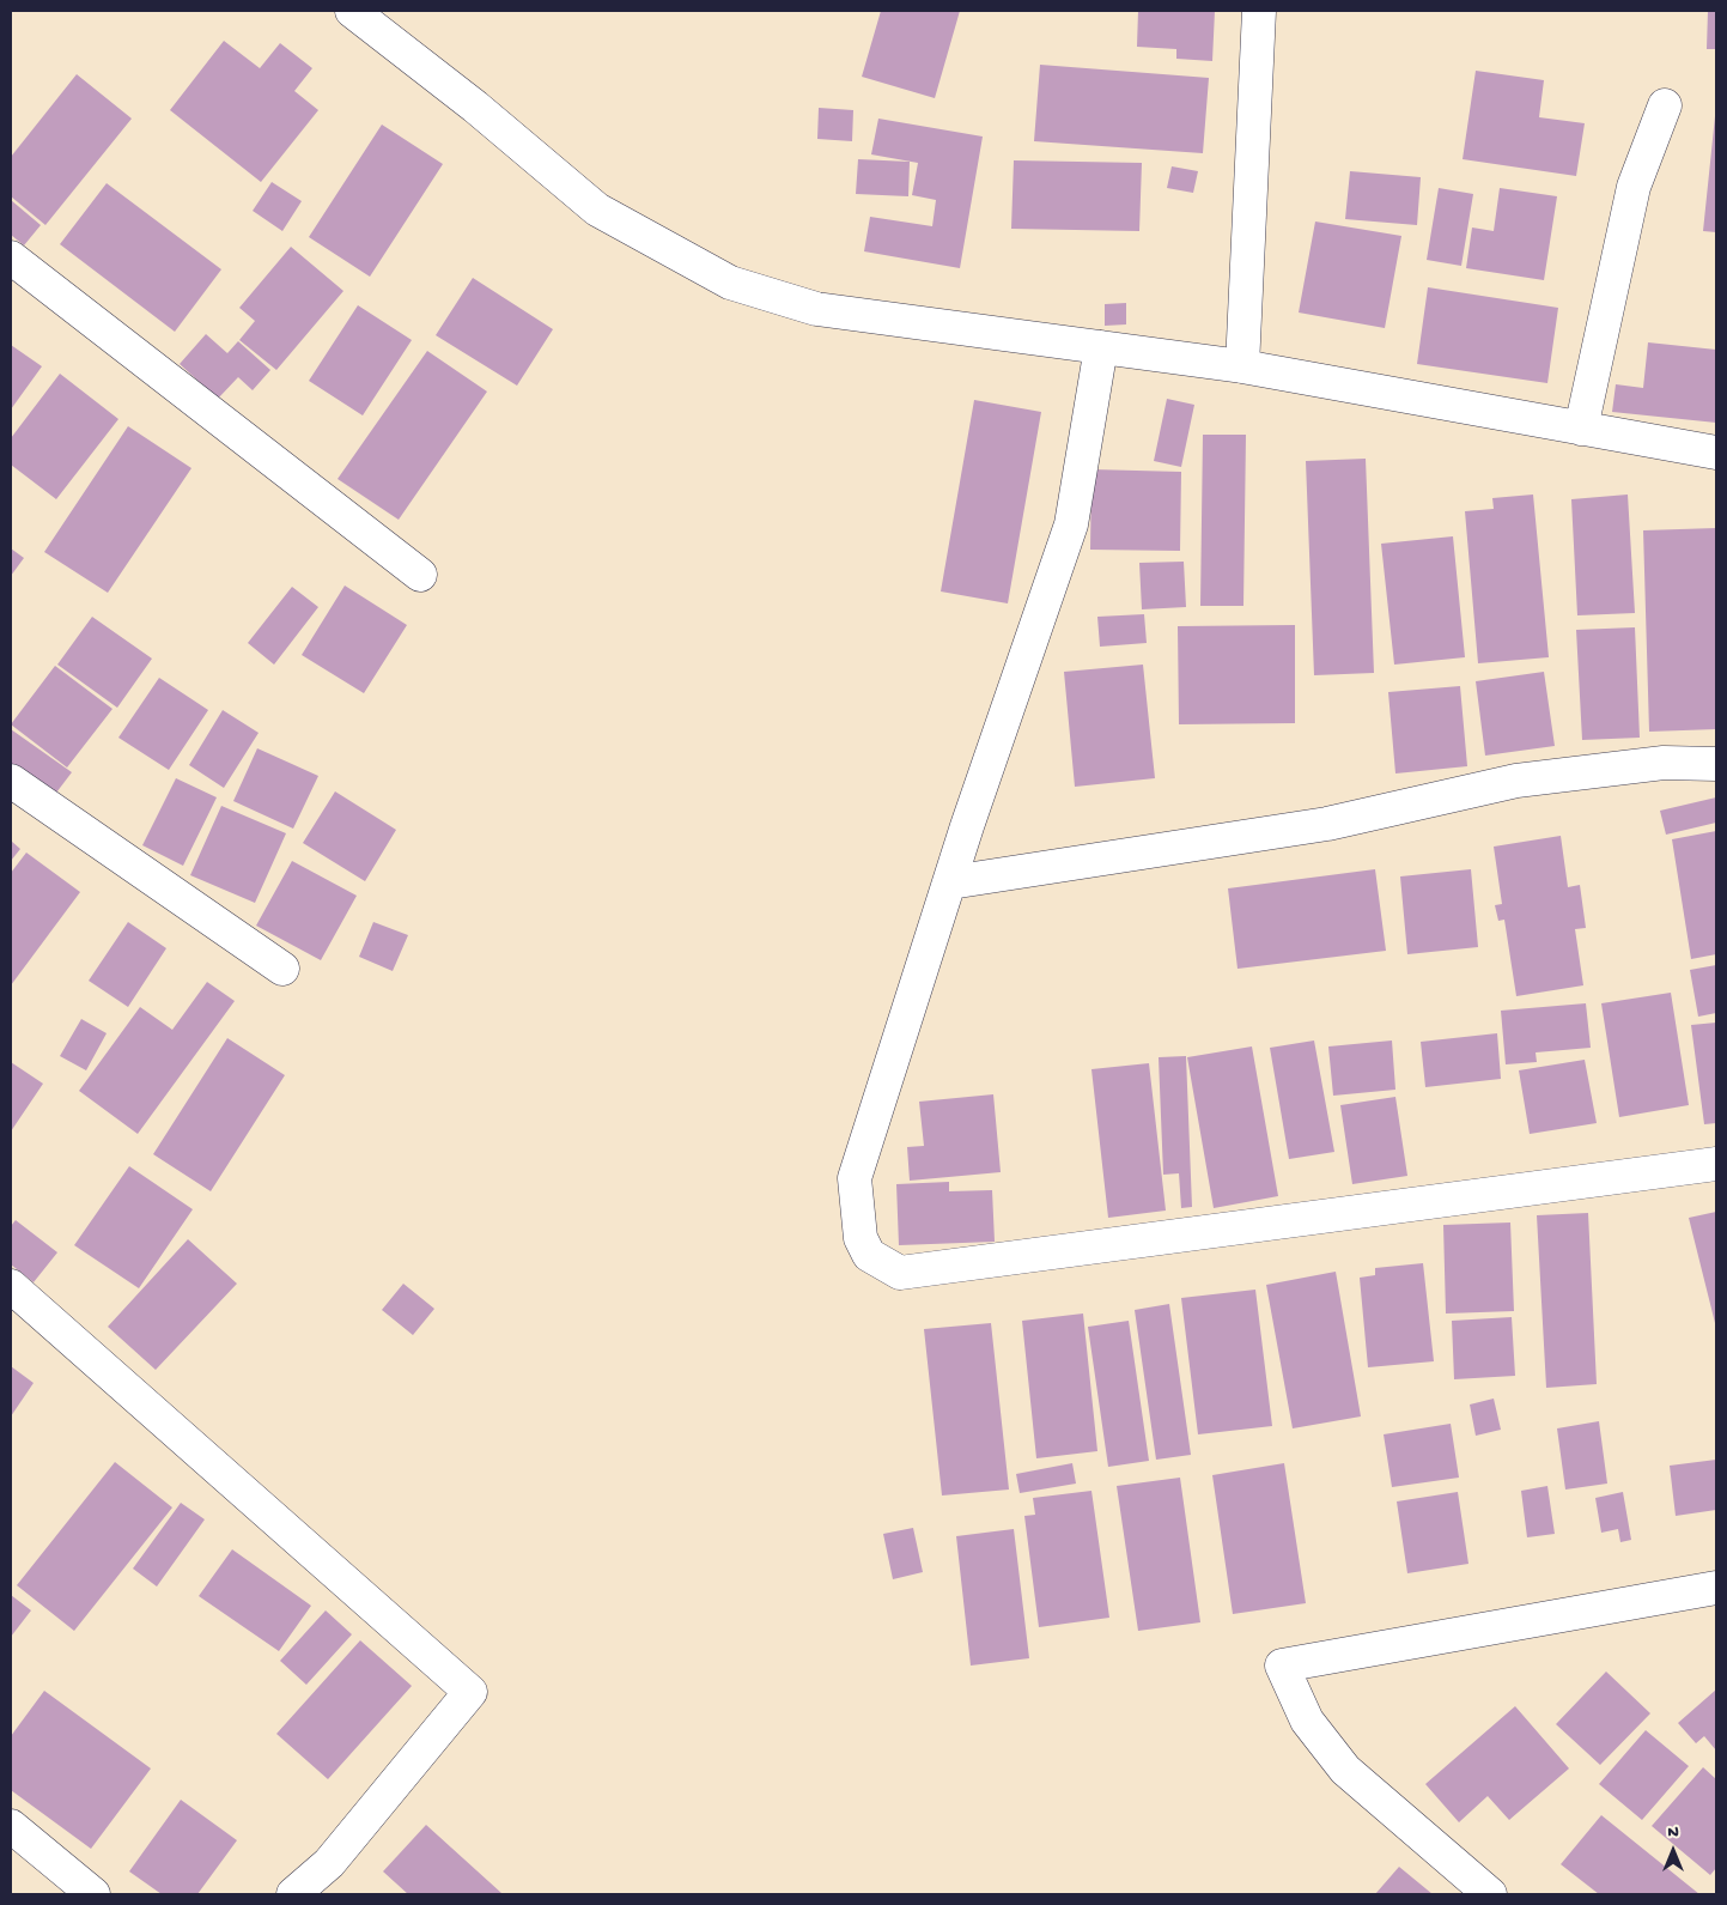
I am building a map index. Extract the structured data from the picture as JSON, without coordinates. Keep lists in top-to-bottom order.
{
  "north": "top"
}
